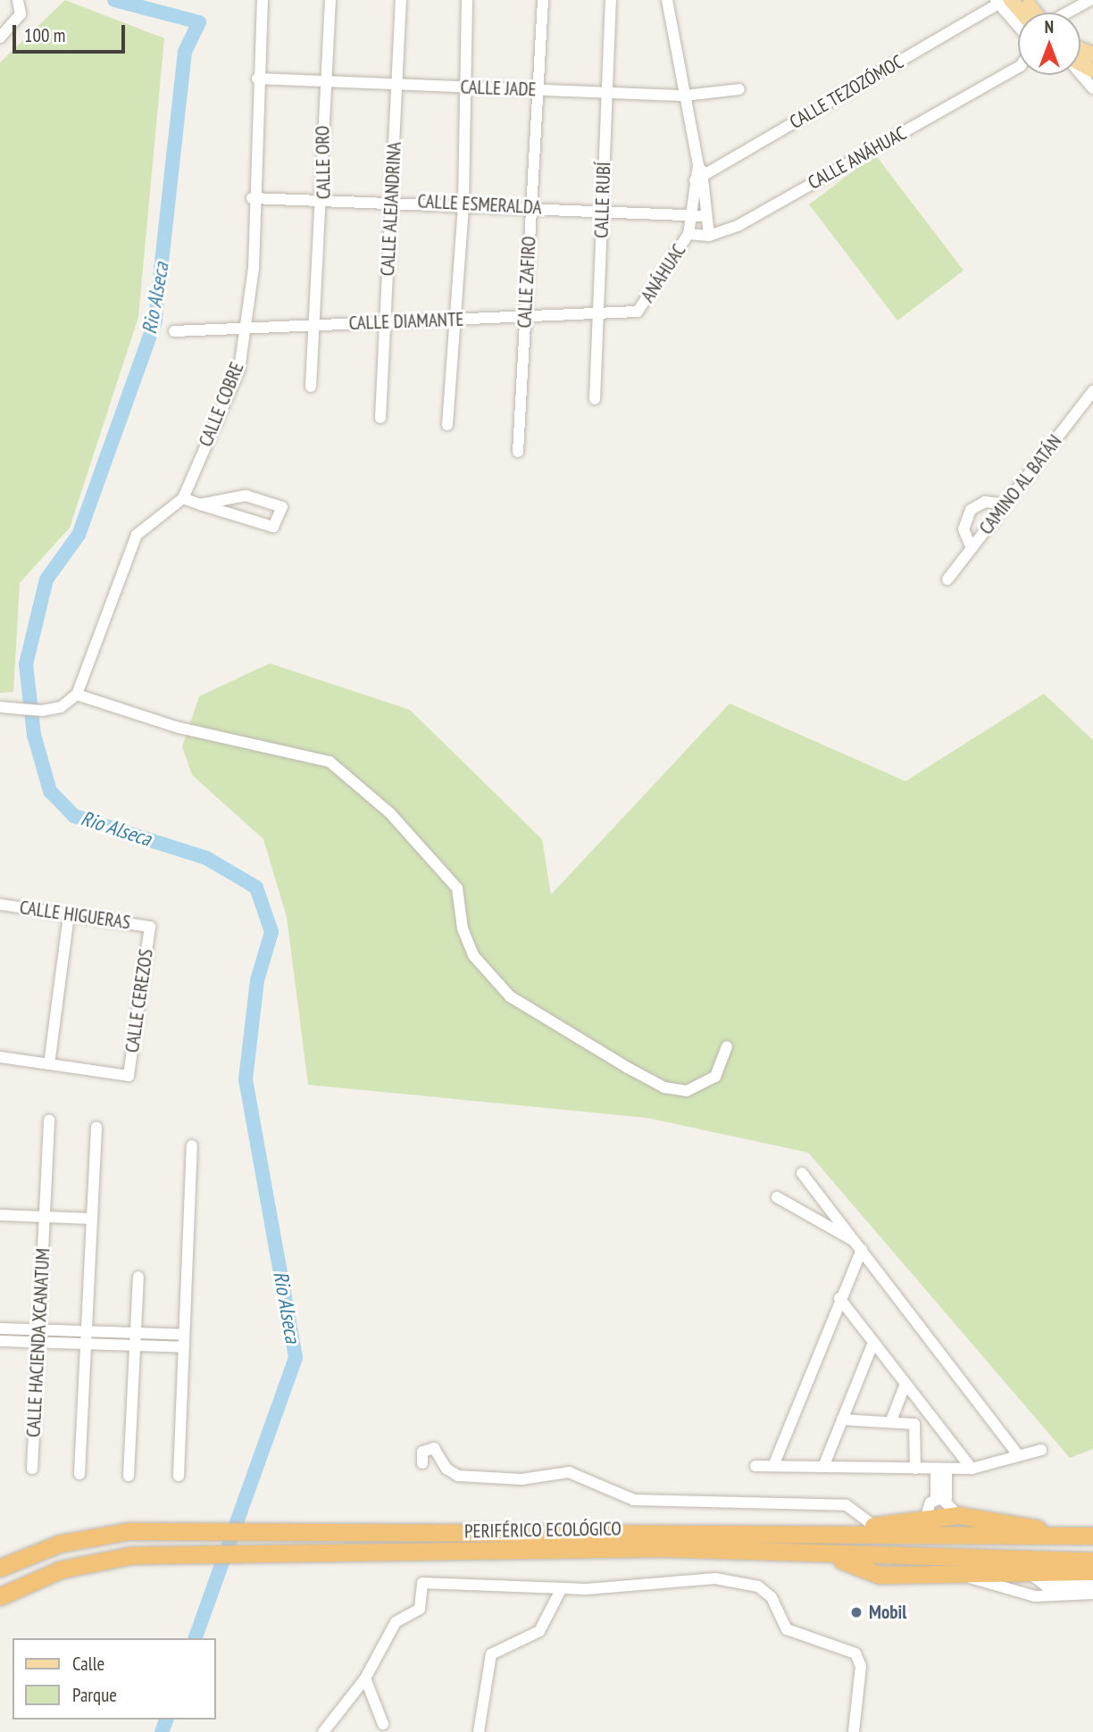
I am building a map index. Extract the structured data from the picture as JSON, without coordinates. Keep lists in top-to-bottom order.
{
  "streets": {
    "highway": ["PERIFÉRICO ECOLÓGICO"],
    "street": [
      "CALLE JADE",
      "CALLE TEZOZÓMOC",
      "CALLE ANÁHUAC",
      "CALLE ORO",
      "CALLE RUBÍ",
      "CALLE ESMERALDA",
      "CALLE ALEJANDRINA",
      "ANÁHUAC",
      "CALLE ZAFIRO",
      "CALLE DIAMANTE",
      "CALLE COBRE",
      "CAMINO AL BATÁN",
      "CALLE HIGUERAS",
      "CALLE CEREZOS",
      "CALLE HACIENDA XCANATUM"
    ]
  },
  "crossings": [
    ["CALLE JADE", "CALLE ORO"],
    ["CALLE JADE", "CALLE RUBÍ"],
    ["CALLE JADE", "CALLE ALEJANDRINA"],
    ["CALLE JADE", "CALLE ZAFIRO"],
    ["CALLE JADE", "CALLE COBRE"],
    ["CALLE TEZOZÓMOC", "ANÁHUAC"],
    ["CALLE ANÁHUAC", "ANÁHUAC"],
    ["CALLE ORO", "CALLE ESMERALDA"],
    ["CALLE ORO", "CALLE DIAMANTE"],
    ["CALLE RUBÍ", "CALLE ESMERALDA"],
    ["CALLE RUBÍ", "CALLE DIAMANTE"],
    ["CALLE ESMERALDA", "CALLE ALEJANDRINA"],
    ["CALLE ESMERALDA", "ANÁHUAC"],
    ["CALLE ESMERALDA", "CALLE ZAFIRO"],
    ["CALLE ESMERALDA", "CALLE COBRE"],
    ["CALLE ALEJANDRINA", "CALLE DIAMANTE"],
    ["ANÁHUAC", "CALLE DIAMANTE"],
    ["CALLE ZAFIRO", "CALLE DIAMANTE"],
    ["CALLE DIAMANTE", "CALLE COBRE"],
    ["CALLE HIGUERAS", "CALLE CEREZOS"]
  ],
  "water": ["Rio Alseca"],
  "places": ["Mobil"],
  "legend": ["Calle", "Parque"],
  "scale_bar": "100 m",
  "north": "top"
}
